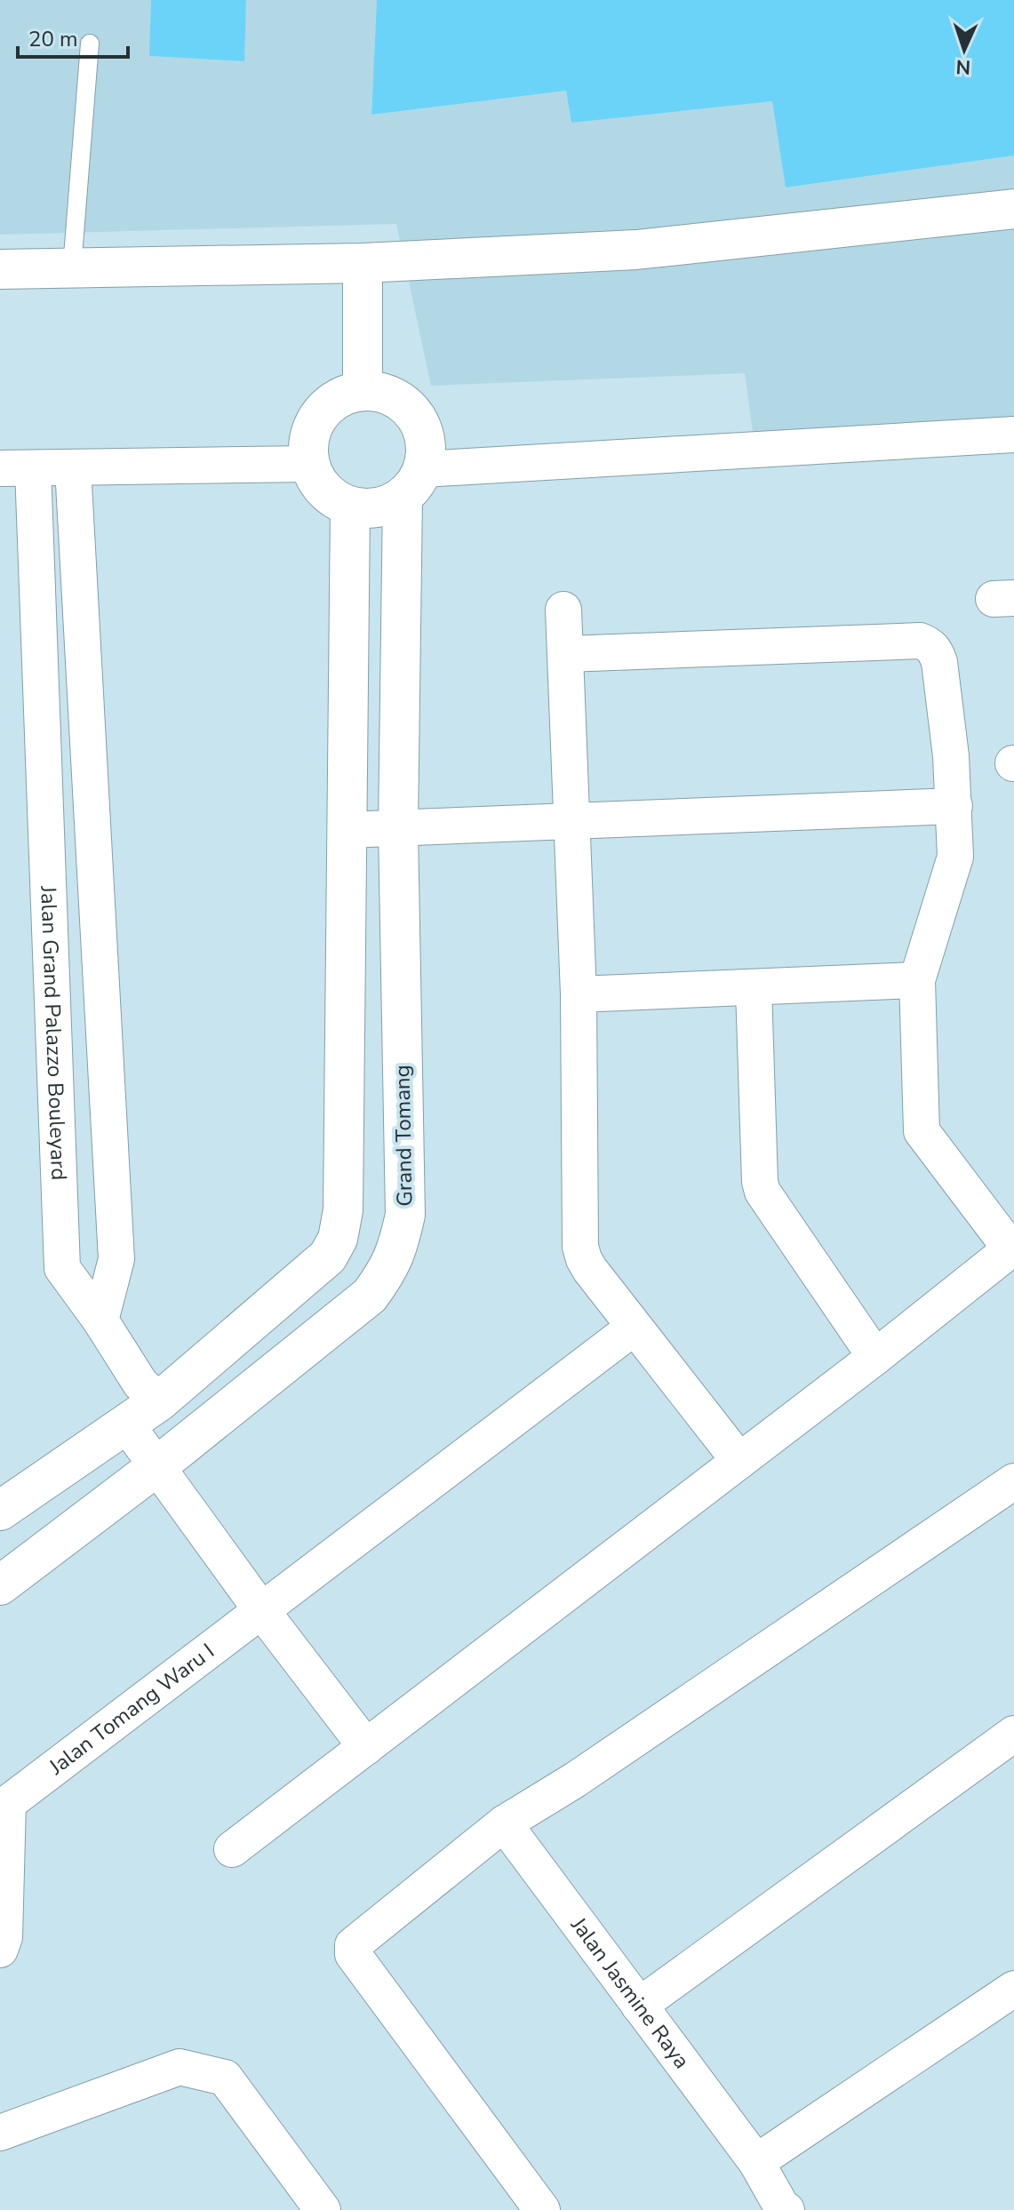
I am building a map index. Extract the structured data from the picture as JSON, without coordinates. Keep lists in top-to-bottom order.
{
  "streets": {
    "street": [
      "Jalan Grand Palazzo Bouleyard",
      "Grand Tomang",
      "Jalan Tomang Waru I",
      "Jalan Jasmine Raya"
    ]
  },
  "scale_bar": "20 m",
  "north": "bottom"
}
